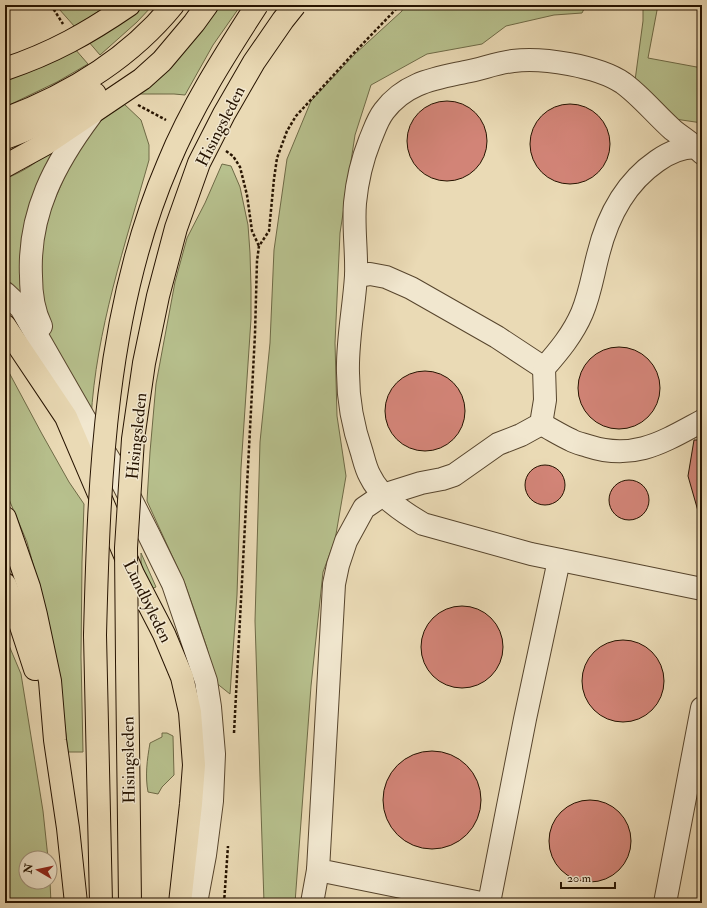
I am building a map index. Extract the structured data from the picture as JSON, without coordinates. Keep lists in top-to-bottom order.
{
  "streets": {
    "highway": ["Hisingsleden", "Lundbyleden"]
  },
  "scale_bar": "20 m",
  "north": "left"
}
